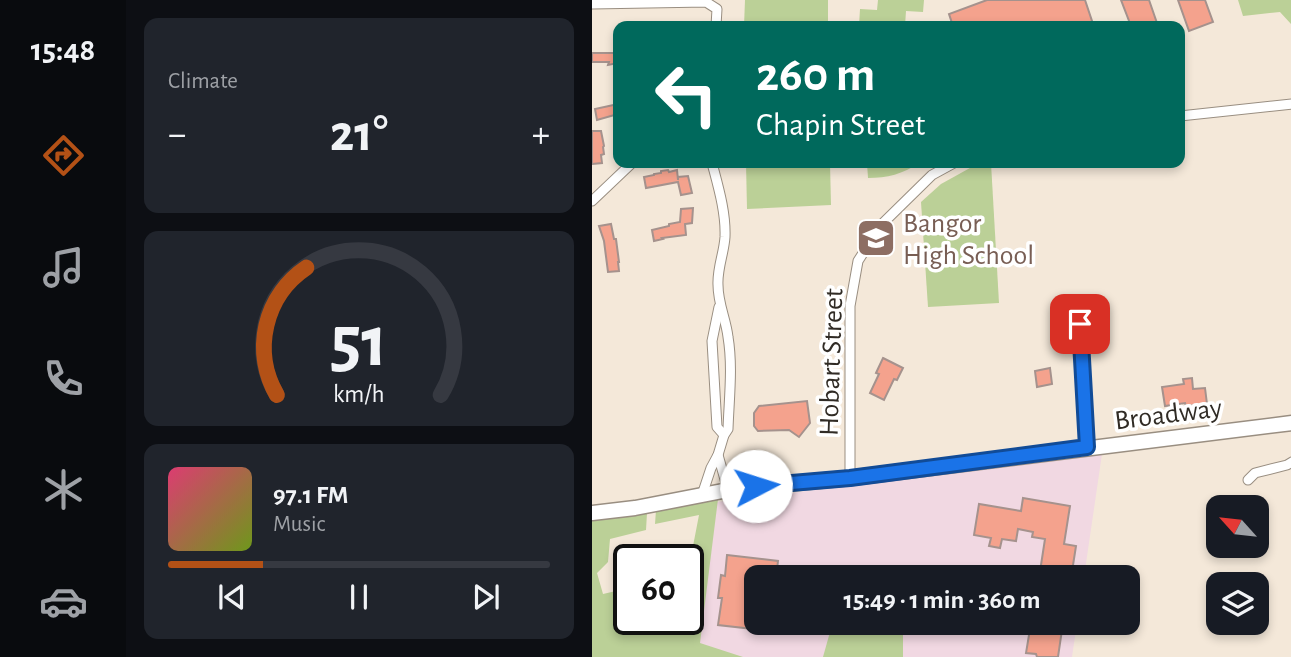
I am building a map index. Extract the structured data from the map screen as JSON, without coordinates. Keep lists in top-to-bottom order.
{
  "streets": {
    "main road": ["Broadway"],
    "street": ["Hobart Street"]
  },
  "crossings": [
    ["Hobart Street", "Broadway"]
  ],
  "places": {
    "school or university": ["Bangor High School"]
  },
  "north": "top left",
  "page": {
    "tabs": "15:48",
    "tile": "Climate",
    "turn": ["260 m", "Chapin Street"],
    "heat": ["−", "21°", "+"],
    "song": ["97.1 FM", "Music"],
    "limit": "60",
    "trip": "15:49 · 1 min · 360 m",
    "gauge": ["51", "km/h"]
  }
}
